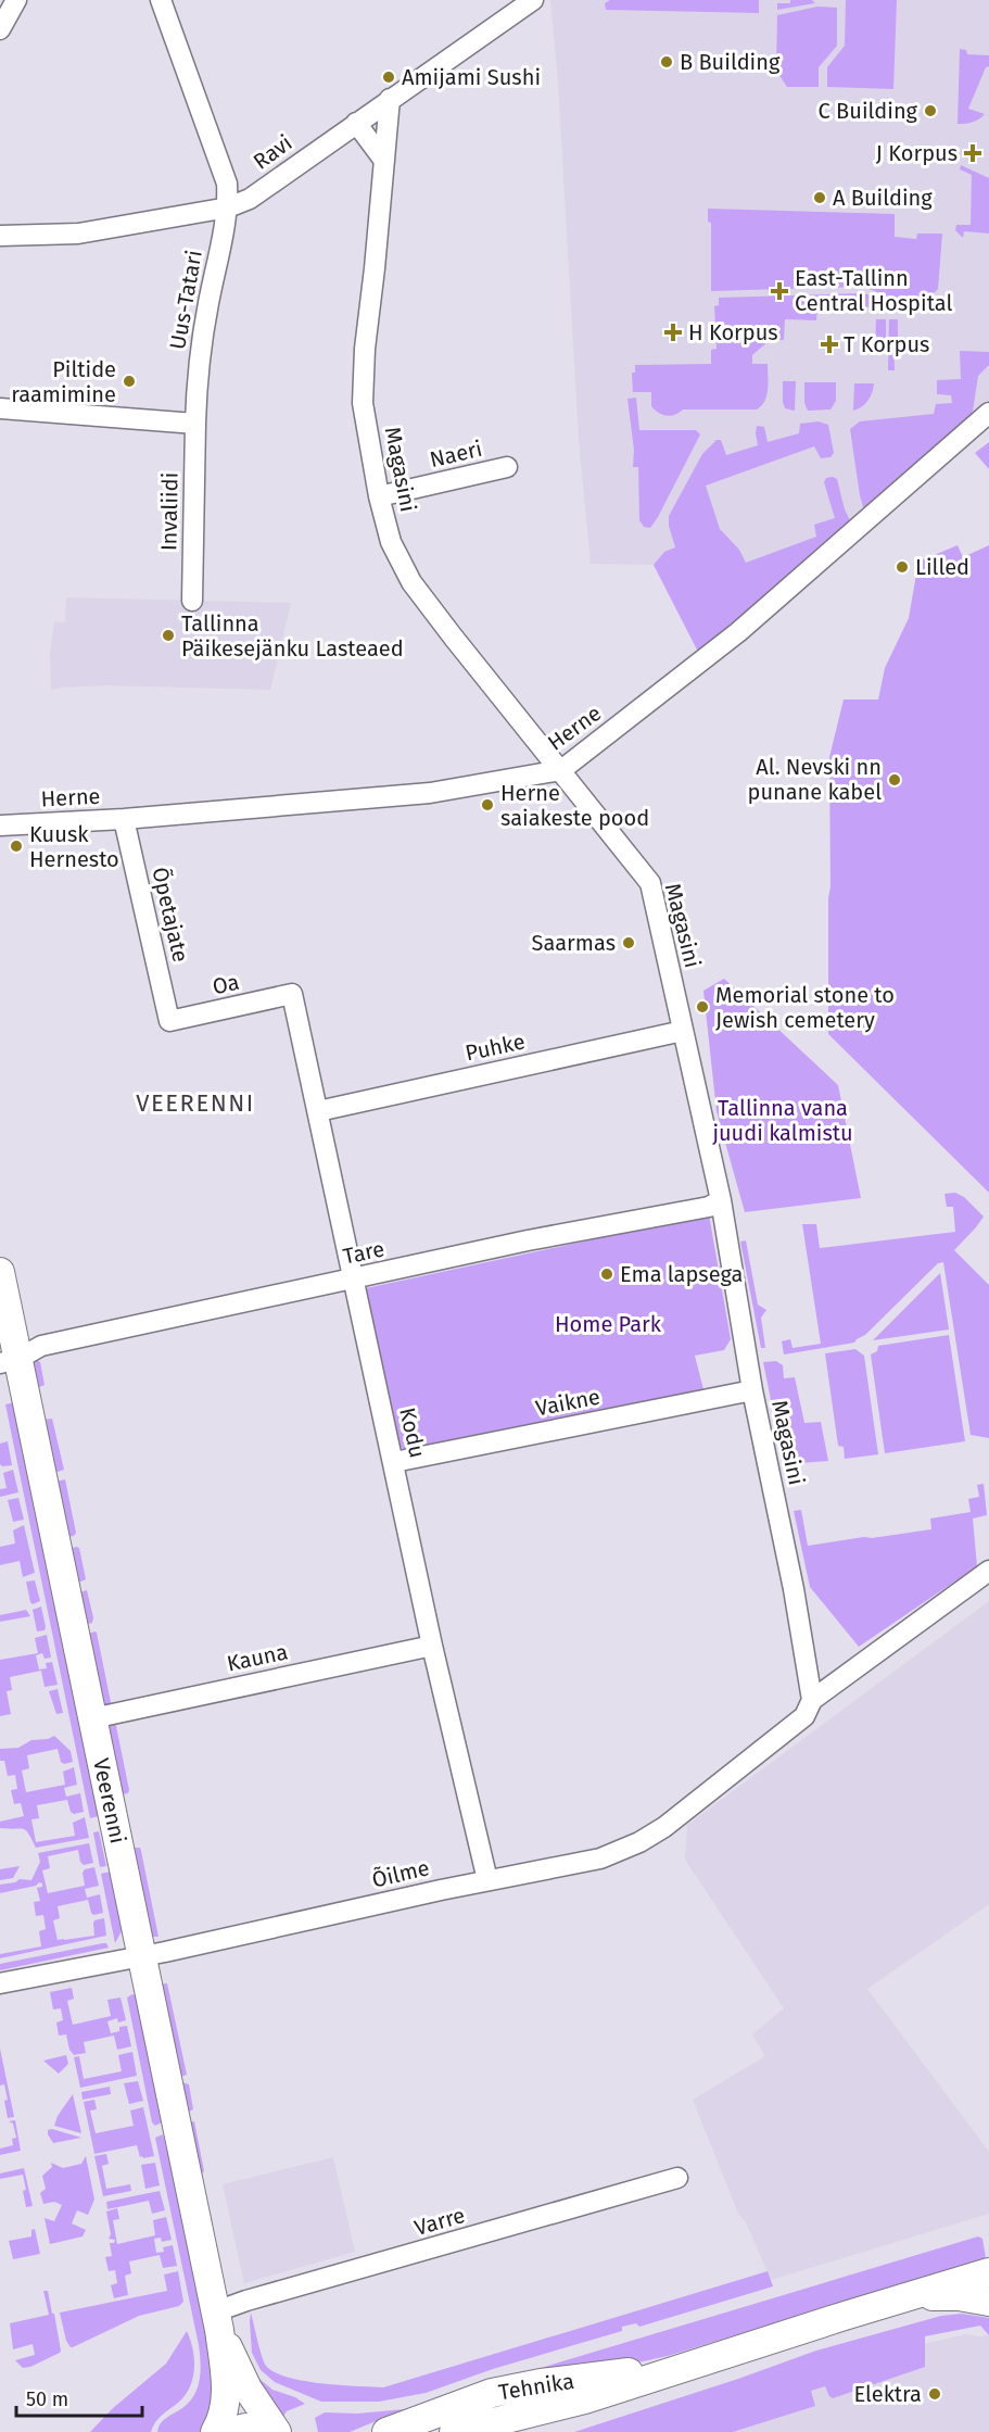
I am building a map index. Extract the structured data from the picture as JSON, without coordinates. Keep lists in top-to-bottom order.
{
  "streets": {
    "street": [
      "Ravi",
      "Uus-Tatari",
      "Naeri",
      "Magasini",
      "Invaliidi",
      "Herne",
      "Õpetajate",
      "Oa",
      "Puhke",
      "Tare",
      "Vaikne",
      "Kodu",
      "Kauna",
      "Veerenni",
      "Õilme",
      "Varre",
      "Tehnika"
    ]
  },
  "crossings": [
    ["Ravi", "Uus-Tatari"],
    ["Ravi", "Magasini"],
    ["Uus-Tatari", "Invaliidi"],
    ["Naeri", "Magasini"],
    ["Magasini", "Herne"],
    ["Magasini", "Puhke"],
    ["Magasini", "Tare"],
    ["Magasini", "Vaikne"],
    ["Magasini", "Õilme"],
    ["Herne", "Õpetajate"],
    ["Õpetajate", "Oa"],
    ["Oa", "Kodu"],
    ["Puhke", "Kodu"],
    ["Tare", "Kodu"],
    ["Tare", "Veerenni"],
    ["Vaikne", "Kodu"],
    ["Kodu", "Kauna"],
    ["Kodu", "Õilme"],
    ["Kauna", "Veerenni"],
    ["Veerenni", "Õilme"],
    ["Veerenni", "Varre"]
  ],
  "districts": ["VEERENNI"],
  "parks": ["Tallinna vana juudi kalmistu", "Home Park"],
  "places": {
    "other": [
      "B Building",
      "Amijami Sushi",
      "C Building",
      "A Building",
      "Piltide raamimine",
      "Lilled",
      "Tallinna Päikesejänku Lasteaed",
      "Al. Nevski nn punane kabel",
      "Herne saiakeste pood",
      "Kuusk Hernesto",
      "Saarmas",
      "Memorial stone to Jewish cemetery",
      "Ema lapsega",
      "Elektra"
    ],
    "health": [
      "J Korpus",
      "East-Tallinn Central Hospital",
      "H Korpus",
      "T Korpus"
    ]
  },
  "scale_bar": "50 m"
}
